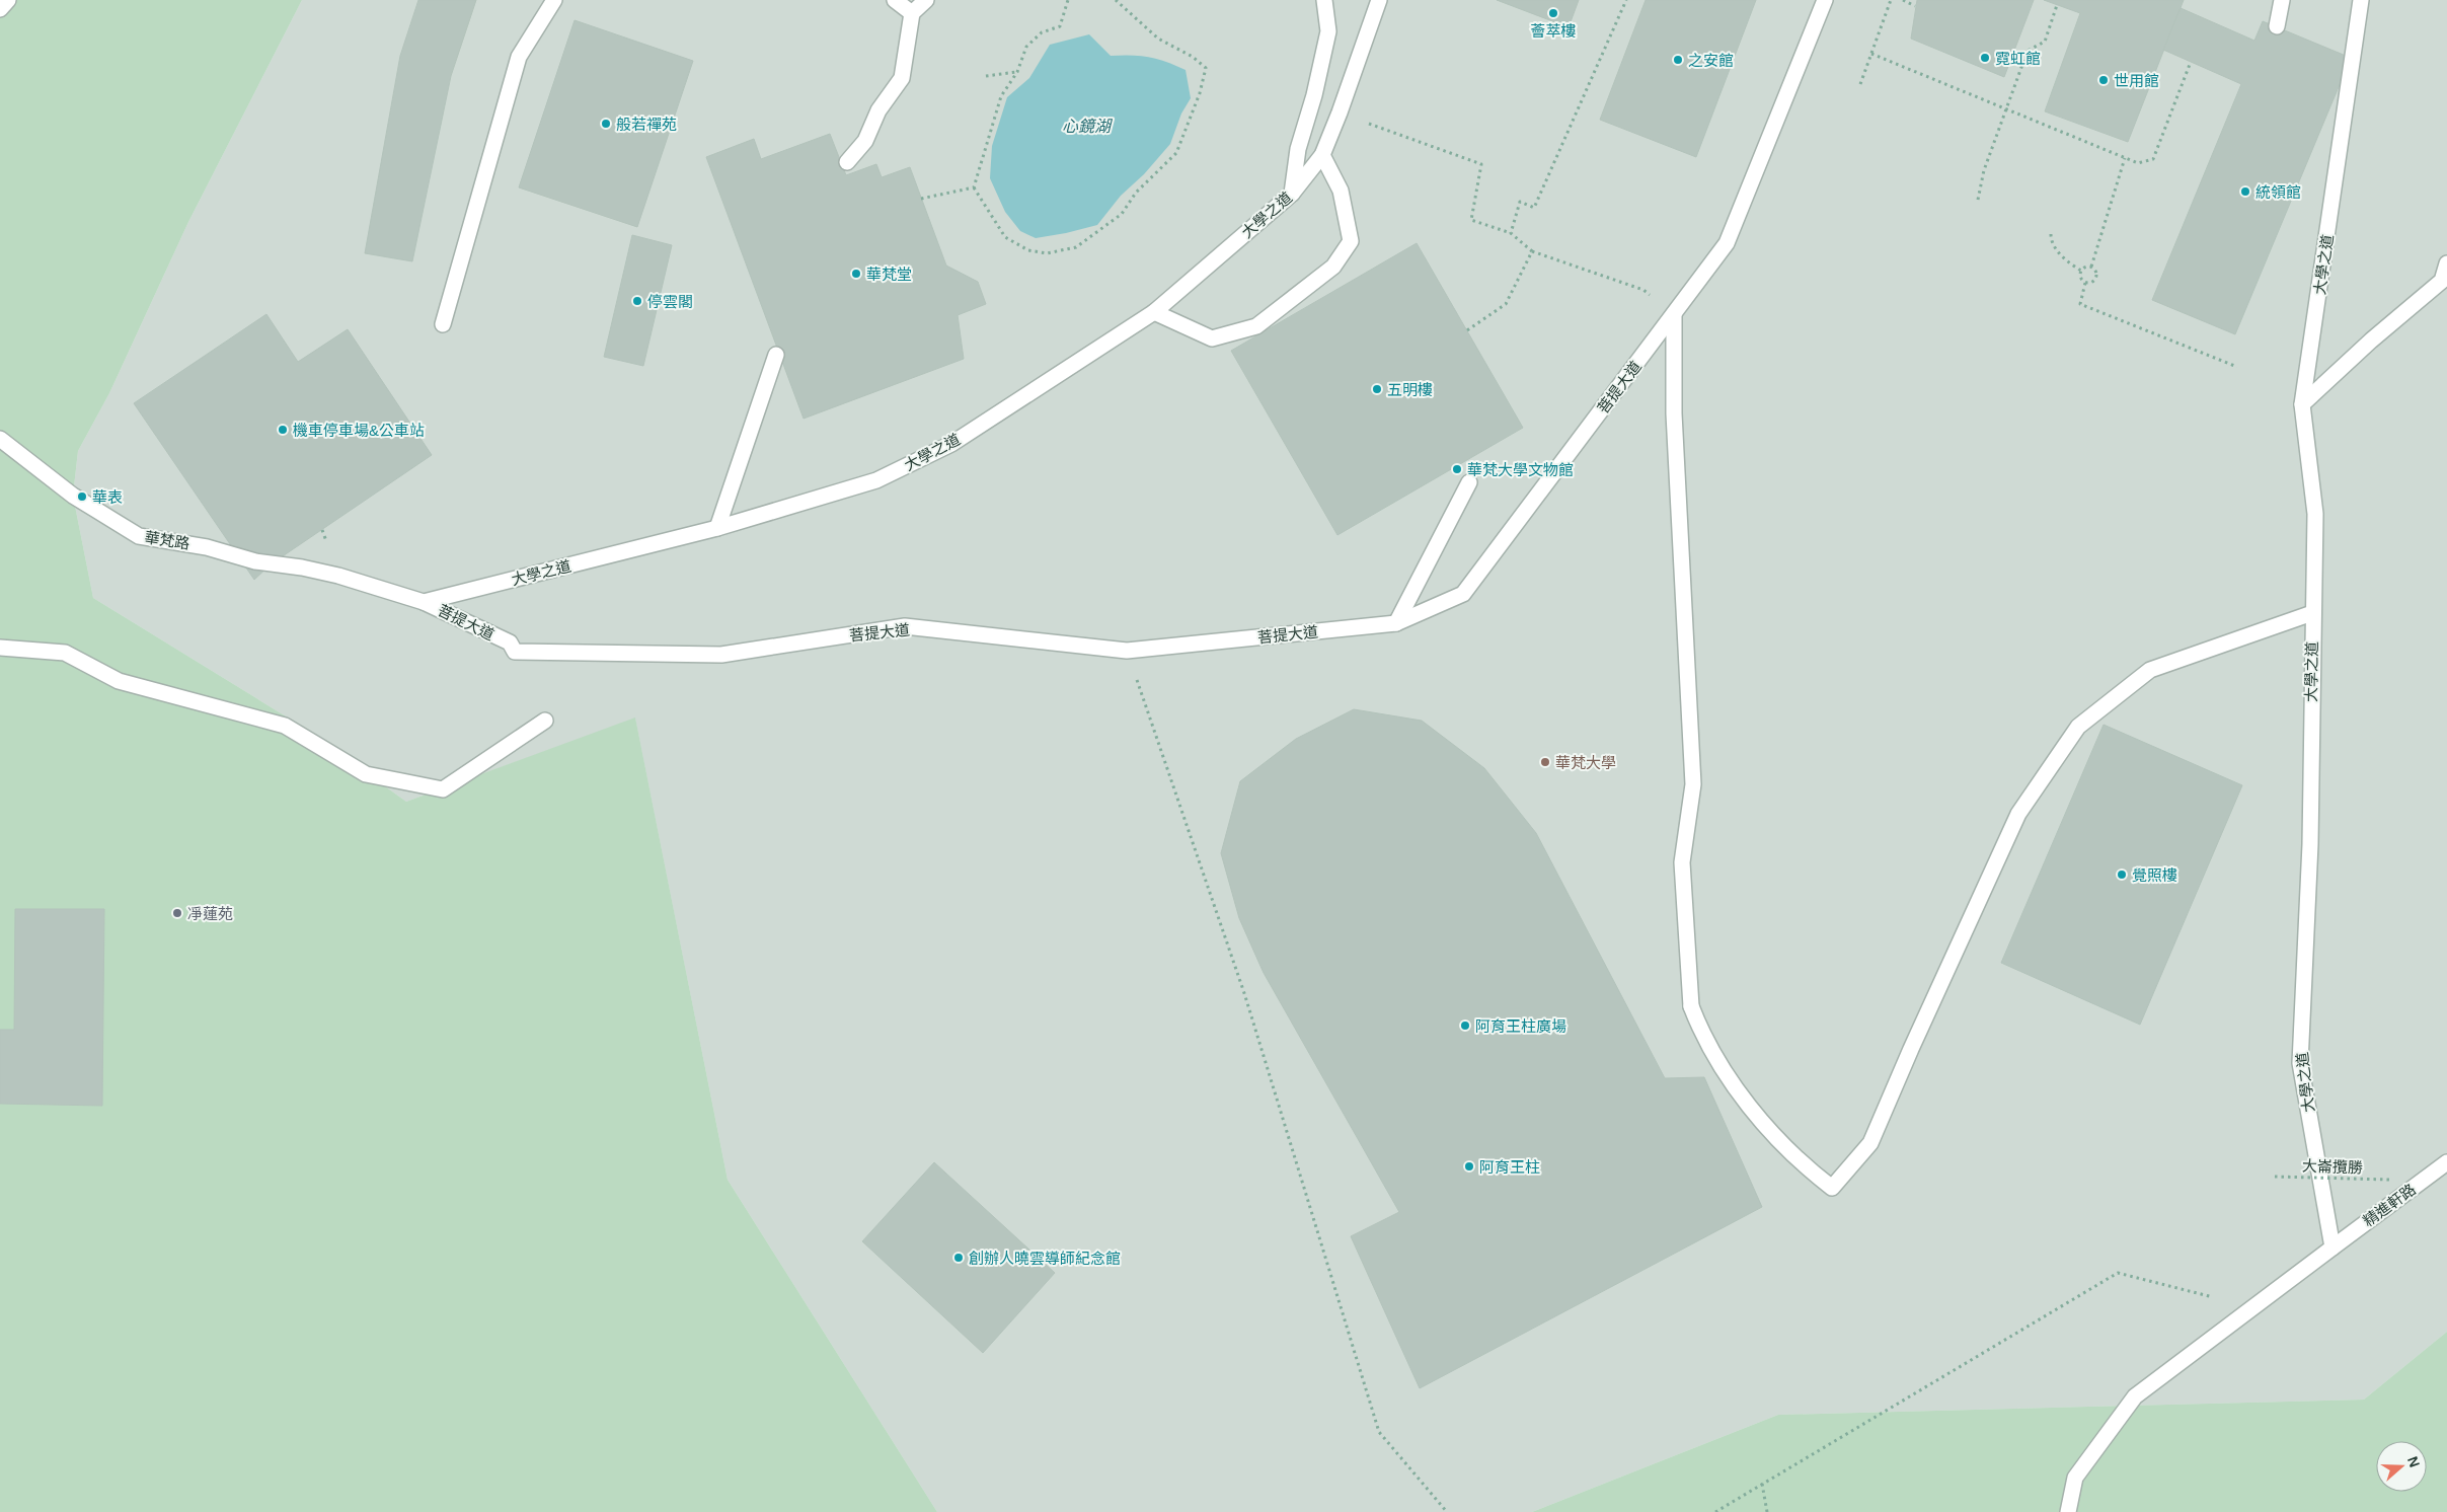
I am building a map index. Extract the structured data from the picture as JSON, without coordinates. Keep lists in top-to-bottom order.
{
  "streets": {
    "street": [
      "大學之道",
      "菩提大道",
      "華梵路",
      "精進軒路"
    ],
    "path": ["大崙攬勝"]
  },
  "crossings": [
    ["大學之道", "菩提大道"],
    ["大學之道", "華梵路"],
    ["大學之道", "精進軒路"],
    ["菩提大道", "華梵路"]
  ],
  "water": ["心鏡湖"],
  "places": [
    "薈萃樓",
    "霓虹館",
    "之安館",
    "世用館",
    "般若禪苑",
    "統領館",
    "華梵堂",
    "停雲閣",
    "五明樓",
    "機車停車場&公車站",
    "華梵大學文物館",
    "華表",
    "華梵大學",
    "覺照樓",
    "凈蓮苑",
    "阿育王柱廣場",
    "阿育王柱",
    "創辦人曉雲導師紀念館"
  ],
  "north": "right"
}
